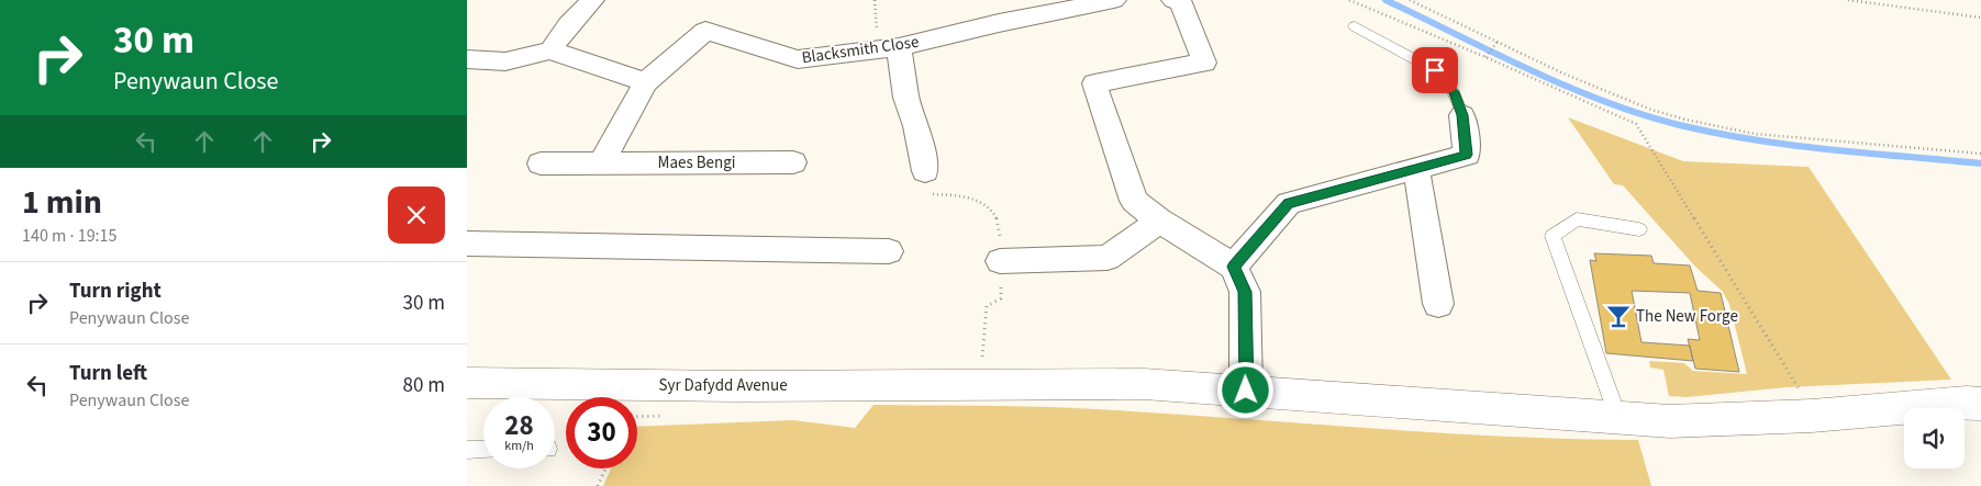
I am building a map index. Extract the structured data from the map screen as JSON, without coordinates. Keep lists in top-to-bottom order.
{
  "streets": {
    "street": ["Blacksmith Close", "Maes Bengi", "Syr Dafydd Avenue"]
  },
  "places": {
    "bar": ["The New Forge"]
  },
  "page": {
    "turn": ["30 m", "Penywaun Close"],
    "heading": ["1 min", "140 m · 19:15"],
    "list": [
      {
        "name": "Turn right",
        "note": "Penywaun Close",
        "value": "30 m"
      },
      {
        "name": "Turn left",
        "note": "Penywaun Close",
        "value": "80 m"
      }
    ],
    "speed": "28 km/h",
    "limit": "30"
  }
}
